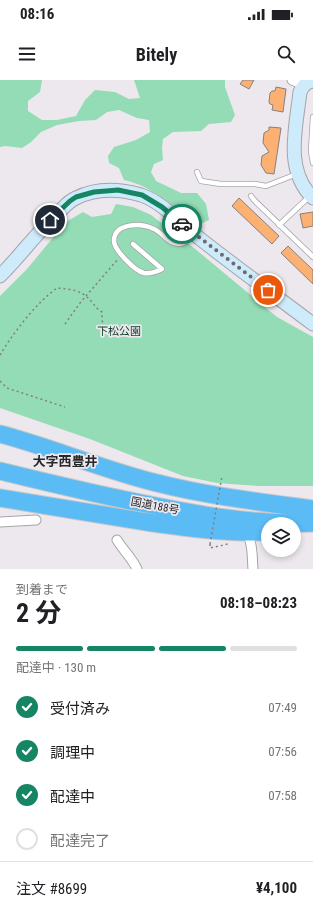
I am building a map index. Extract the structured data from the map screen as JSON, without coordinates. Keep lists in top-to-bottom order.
{
  "streets": {
    "highway": ["国道188号"]
  },
  "districts": ["大字西豊井"],
  "parks": ["下松公園"],
  "page": {
    "status": "08:16",
    "header": "Bitely",
    "heading": ["2 分", "到着まで", "08:18–08:23"],
    "panel": ["注文 #8699", "¥4,100"],
    "bar": "配達中 · 130 m",
    "list": [
      ["受付済み", "07:49"],
      ["調理中", "07:56"],
      ["配達中", "07:58"],
      "配達完了"
    ]
  }
}
